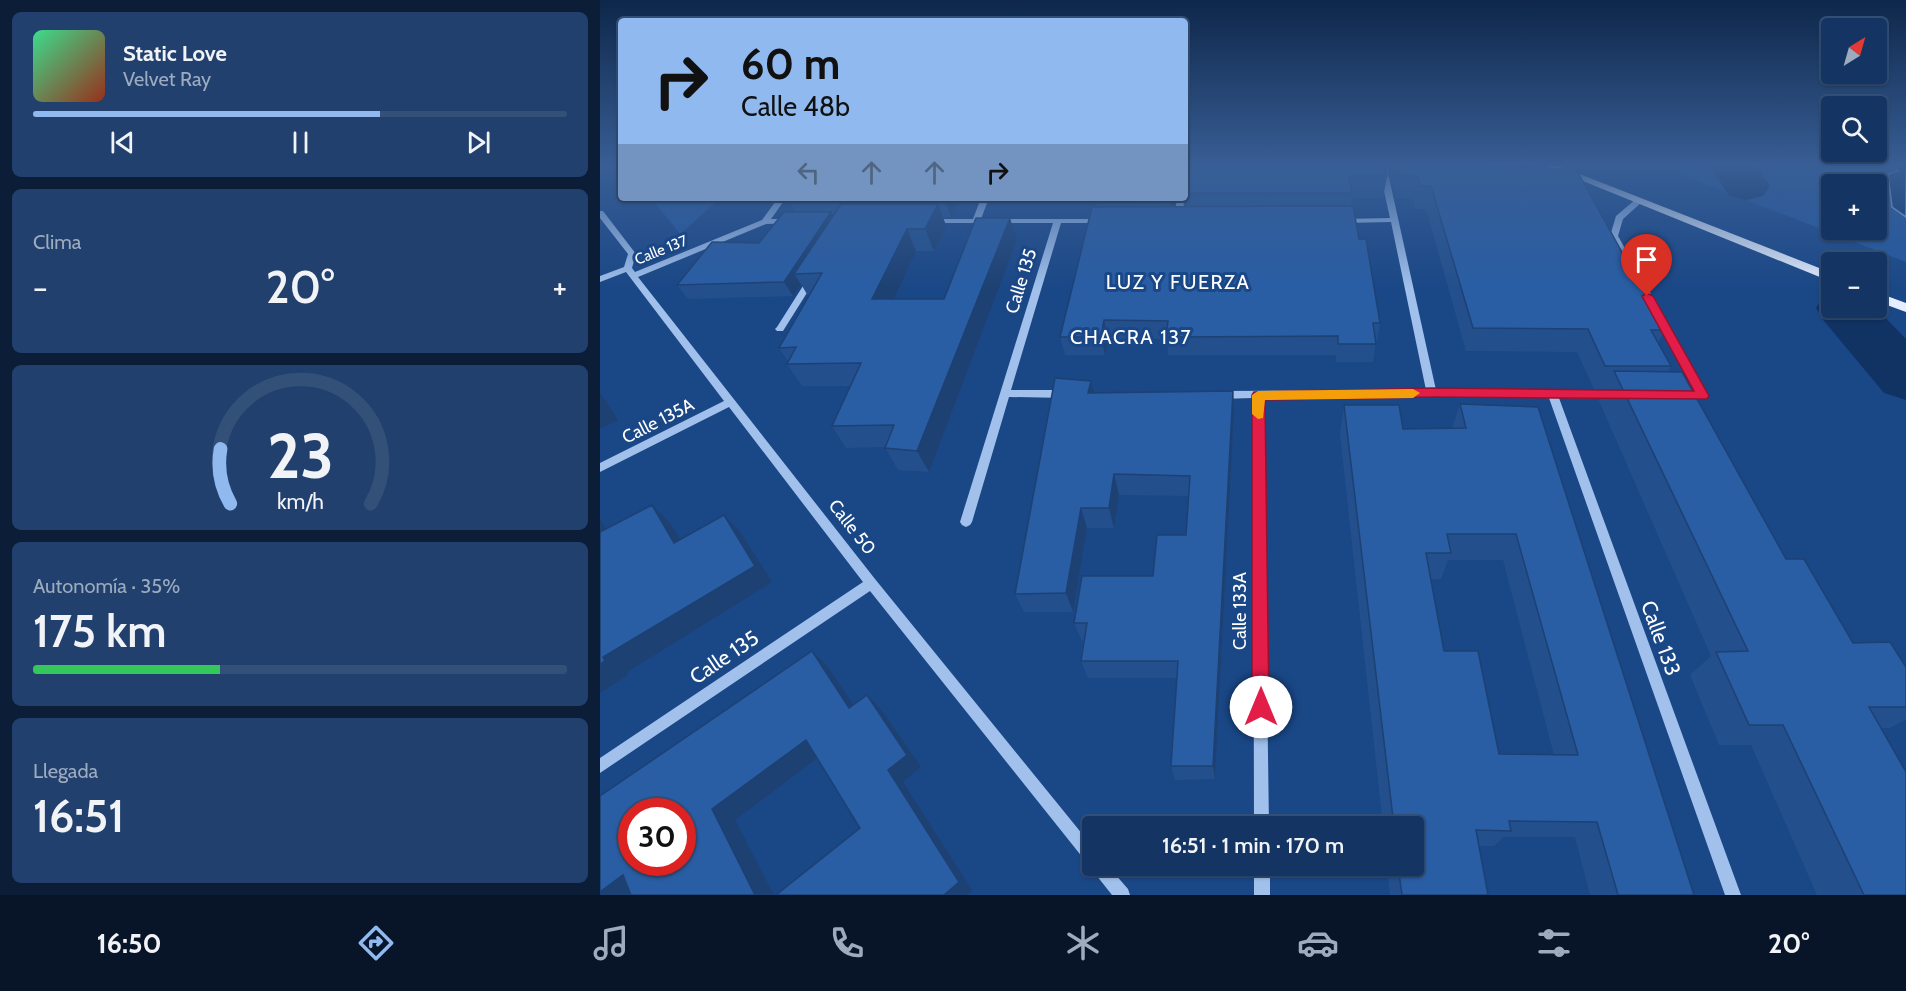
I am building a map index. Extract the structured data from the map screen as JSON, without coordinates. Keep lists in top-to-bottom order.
{
  "streets": {
    "street": [
      "Calle 137",
      "Calle 135",
      "Calle 135A",
      "Calle 50",
      "Calle 133A",
      "Calle 133"
    ]
  },
  "crossings": [
    ["Calle 137", "Calle 50"],
    ["Calle 135", "Calle 50"],
    ["Calle 135A", "Calle 50"]
  ],
  "districts": ["LUZ Y FUERZA", "CHACRA 137"],
  "north": "top right",
  "page": {
    "map_buttons": ["+", "−"],
    "turn": ["60 m", "Calle 48b"],
    "song": ["Static Love", "Velvet Ray"],
    "tile": [
      "Clima",
      ["Autonomía · 35%", "175 km"],
      ["Llegada", "16:51"]
    ],
    "heat": ["−", "20°", "+"],
    "limit": "30",
    "trip": "16:51 · 1 min · 170 m",
    "tabs": ["16:50", "20°"],
    "gauge": ["23", "km/h"]
  }
}
